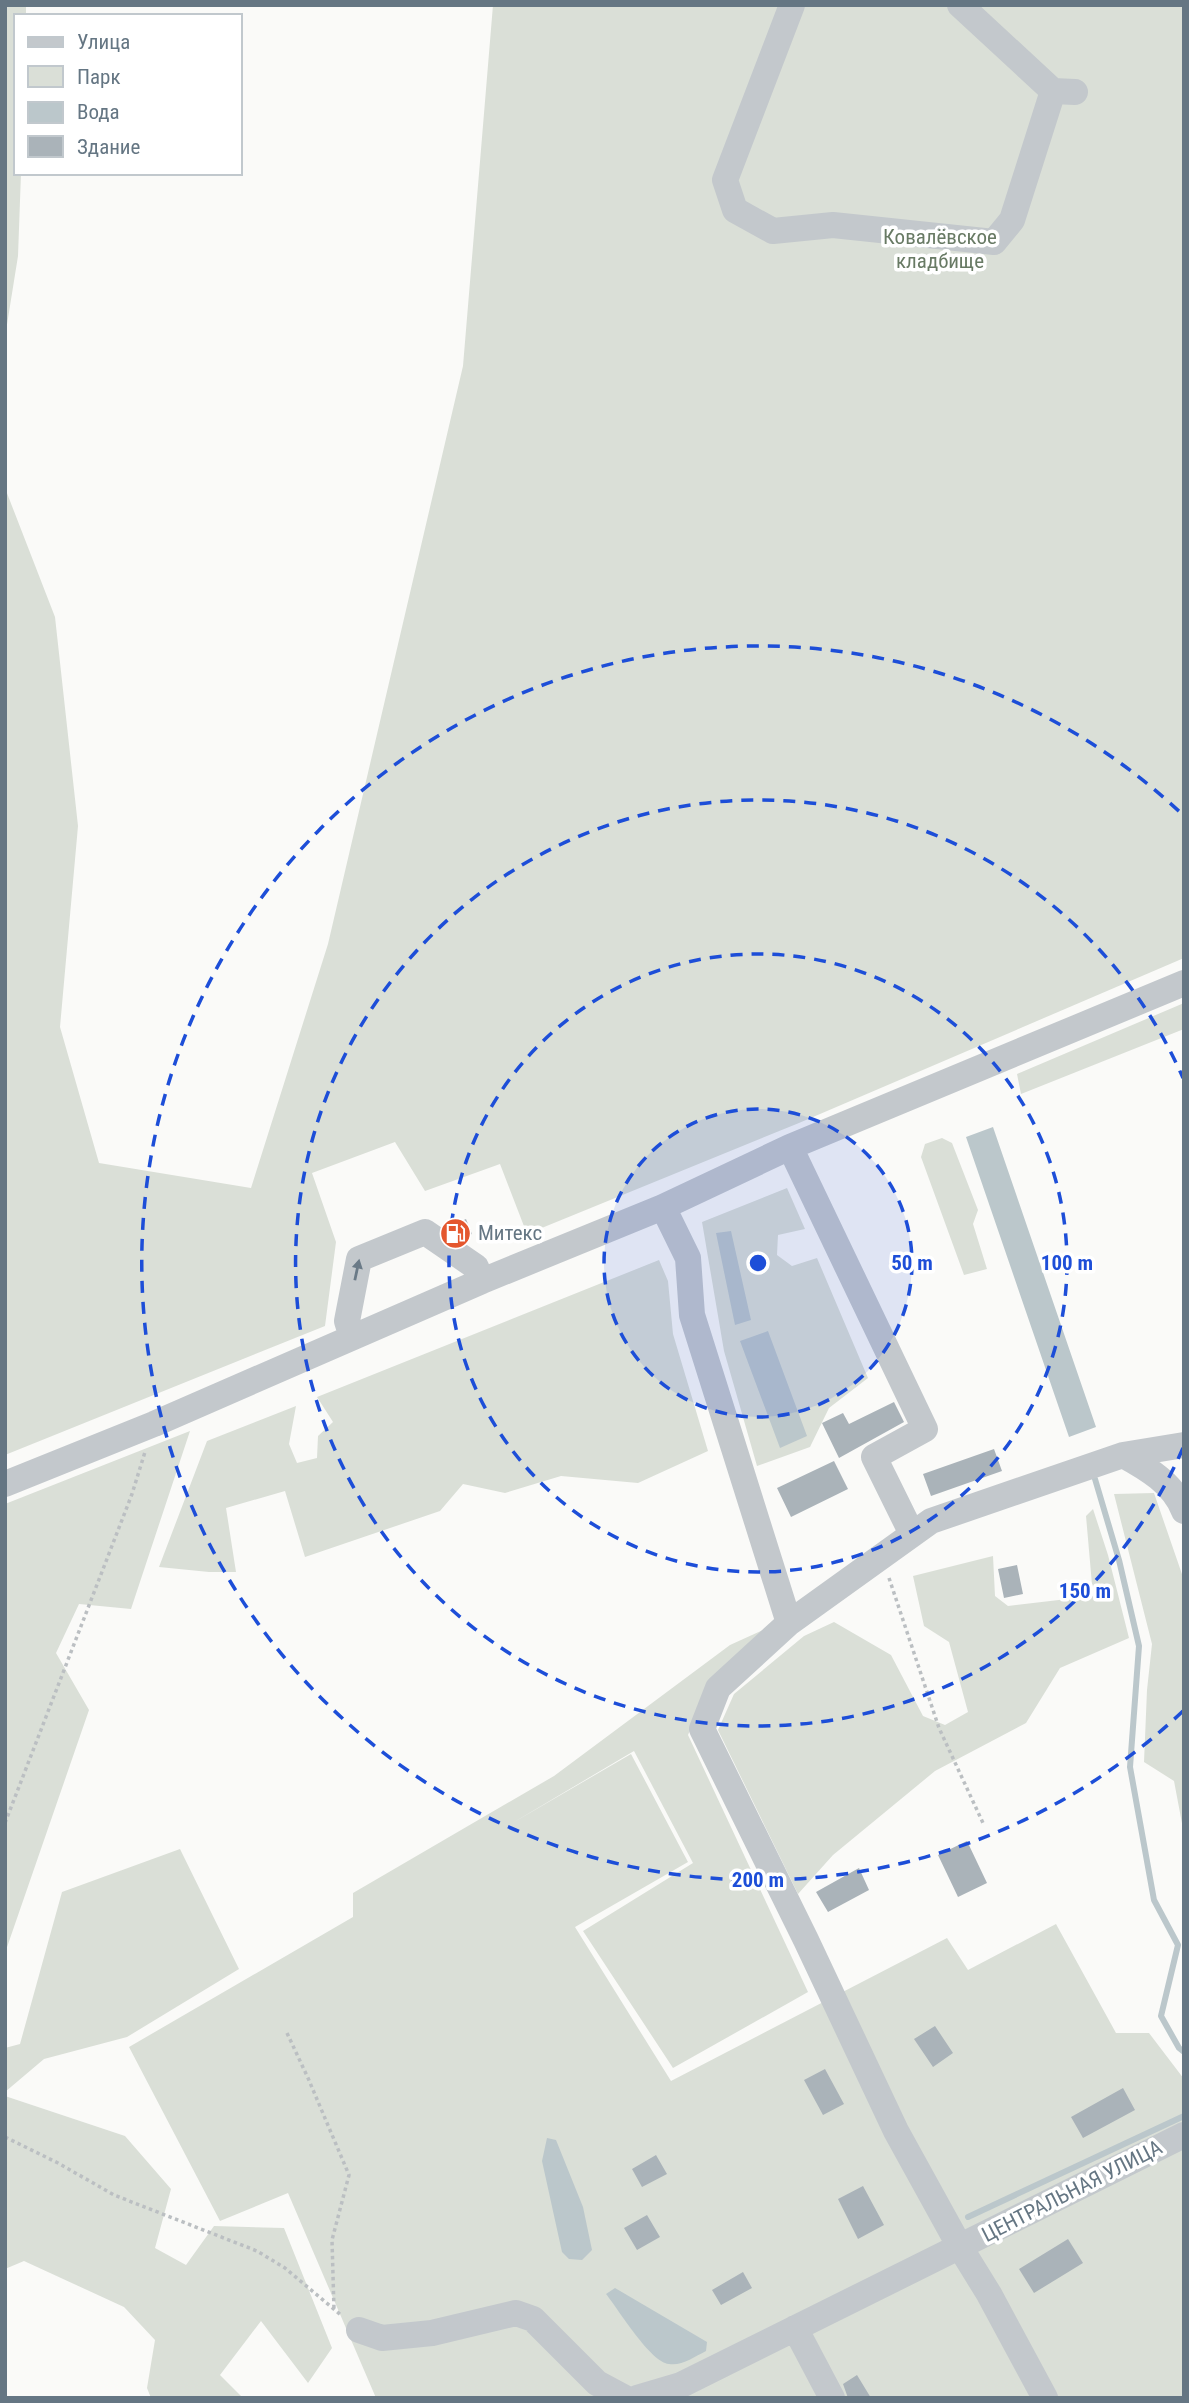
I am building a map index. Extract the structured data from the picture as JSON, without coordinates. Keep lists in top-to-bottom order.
{
  "streets": {
    "street": ["ЦЕНТРАЛЬНАЯ УЛИЦА"]
  },
  "parks": ["Ковалёвское кладбище"],
  "places": {
    "fuel station": ["Митекс"]
  },
  "legend": [
    "Улица",
    "Парк",
    "Вода",
    "Здание"
  ],
  "rings": [
    "50 m",
    "100 m",
    "150 m",
    "200 m"
  ]
}
